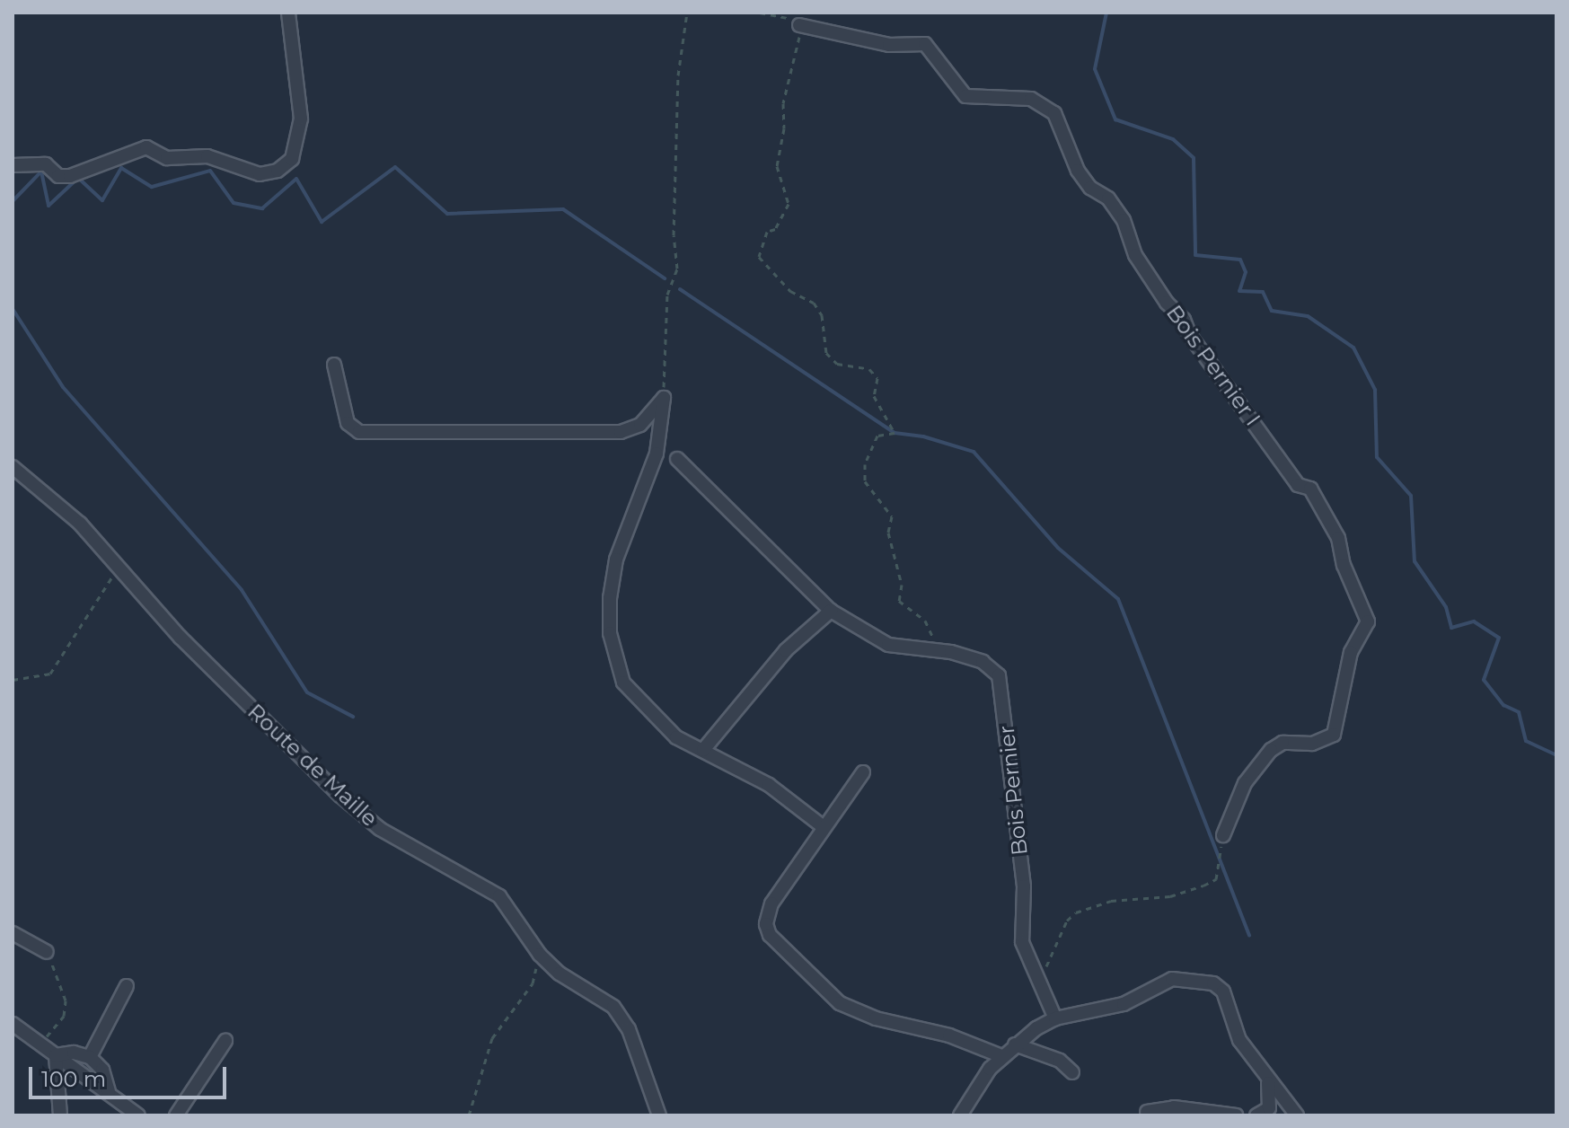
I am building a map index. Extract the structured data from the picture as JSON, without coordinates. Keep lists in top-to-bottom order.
{
  "streets": {
    "street": ["Bois Pernier I", "Route de Maille", "Bois Pernier"]
  },
  "scale_bar": "100 m"
}
